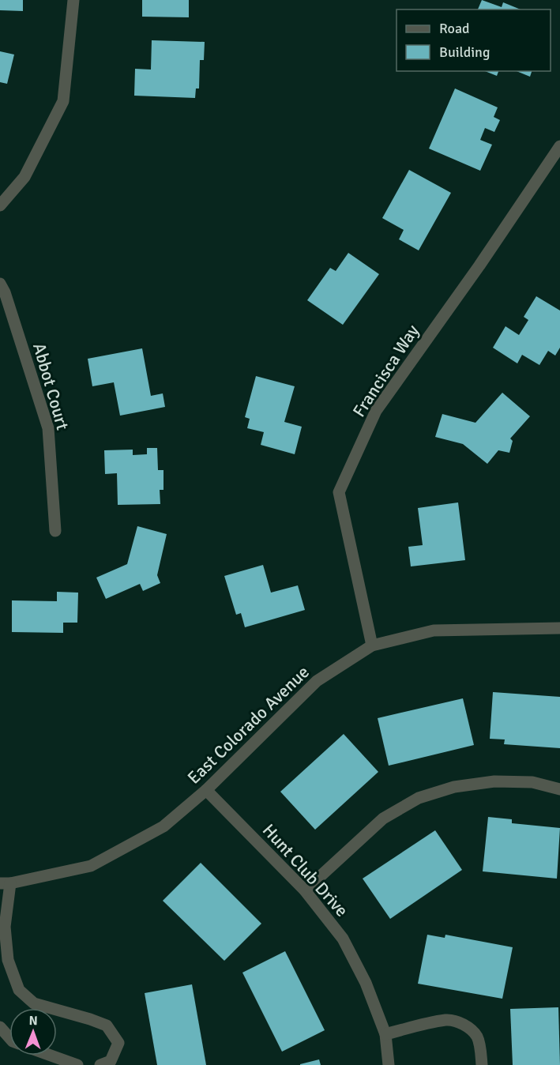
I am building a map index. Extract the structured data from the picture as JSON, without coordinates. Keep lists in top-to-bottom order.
{
  "streets": {
    "street": [
      "Francisca Way",
      "Abbot Court",
      "East Colorado Avenue",
      "Hunt Club Drive"
    ]
  },
  "crossings": [
    ["Francisca Way", "East Colorado Avenue"],
    ["East Colorado Avenue", "Hunt Club Drive"]
  ],
  "legend": ["Road", "Building"],
  "north": "top"
}
